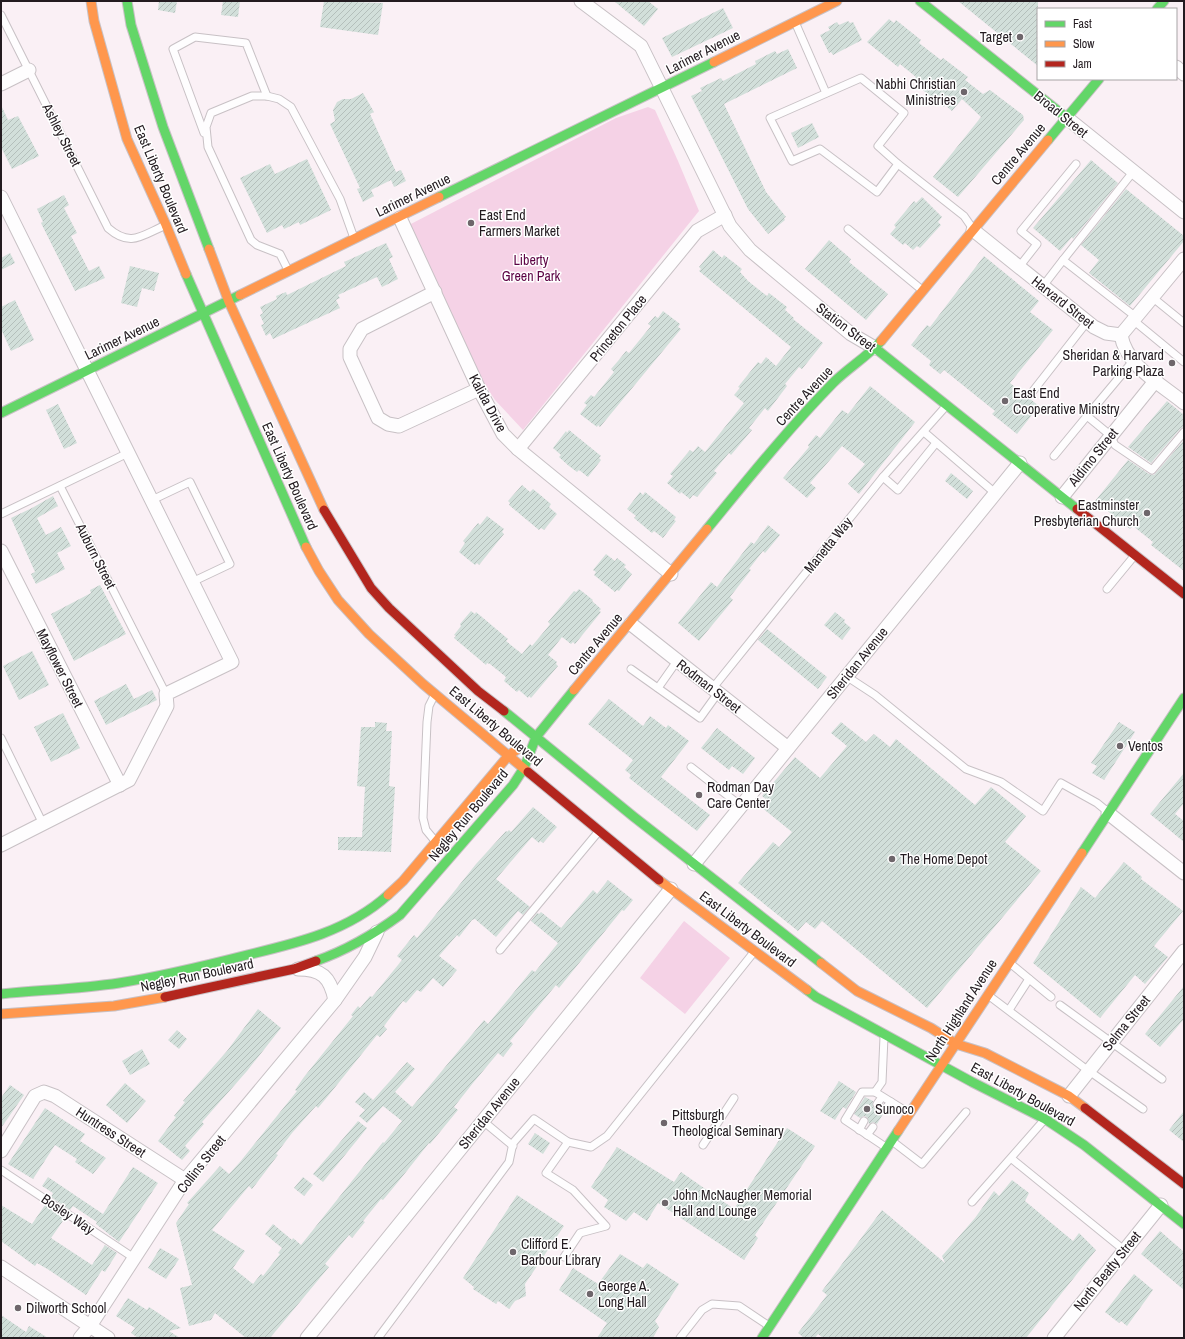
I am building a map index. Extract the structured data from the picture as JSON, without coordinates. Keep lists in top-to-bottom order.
{
  "streets": {
    "main road": [
      "Larimer Avenue",
      "Broad Street",
      "Centre Avenue",
      "East Liberty Boulevard",
      "Station Street",
      "Negley Run Boulevard",
      "North Highland Avenue"
    ],
    "street": [
      "Harvard Street",
      "Princeton Place",
      "Kalida Drive",
      "Aldimo Street",
      "Sheridan Avenue",
      "Mayflower Street",
      "Rodman Street",
      "Selma Street",
      "Huntress Street",
      "Collins Street",
      "North Beatty Street"
    ],
    "lane": [
      "Ashley Street",
      "Manetta Way",
      "Auburn Street",
      "Bosley Way"
    ]
  },
  "crossings": [
    ["Larimer Avenue", "East Liberty Boulevard"],
    ["Larimer Avenue", "Station Street"],
    ["Larimer Avenue", "Kalida Drive"],
    ["Broad Street", "Centre Avenue"],
    ["Ashley Street", "East Liberty Boulevard"],
    ["Centre Avenue", "East Liberty Boulevard"],
    ["Centre Avenue", "Harvard Street"],
    ["Centre Avenue", "Station Street"],
    ["Centre Avenue", "Kalida Drive"],
    ["Centre Avenue", "Rodman Street"],
    ["Centre Avenue", "Negley Run Boulevard"],
    ["East Liberty Boulevard", "Sheridan Avenue"],
    ["East Liberty Boulevard", "Negley Run Boulevard"],
    ["East Liberty Boulevard", "North Highland Avenue"],
    ["East Liberty Boulevard", "Selma Street"],
    ["East Liberty Boulevard", "North Beatty Street"],
    ["Station Street", "Princeton Place"],
    ["Station Street", "Aldimo Street"],
    ["Station Street", "Manetta Way"],
    ["Station Street", "Sheridan Avenue"],
    ["Princeton Place", "Kalida Drive"],
    ["Manetta Way", "Rodman Street"],
    ["Sheridan Avenue", "Rodman Street"],
    ["Negley Run Boulevard", "Collins Street"],
    ["Huntress Street", "Collins Street"],
    ["Collins Street", "Bosley Way"]
  ],
  "parks": ["Liberty Green Park"],
  "places": [
    "Target",
    "Nabhi Christian Ministries",
    "East End Farmers Market",
    "Sheridan & Harvard Parking Plaza",
    "East End Cooperative Ministry",
    "Eastminster Presbyterian Church",
    "Ventos",
    "Rodman Day Care Center",
    "The Home Depot",
    "Sunoco",
    "Pittsburgh Theological Seminary",
    "John McNaugher Memorial Hall and Lounge",
    "Clifford E. Barbour Library",
    "George A. Long Hall",
    "Dilworth School"
  ],
  "legend": ["Fast", "Slow", "Jam"]
}
